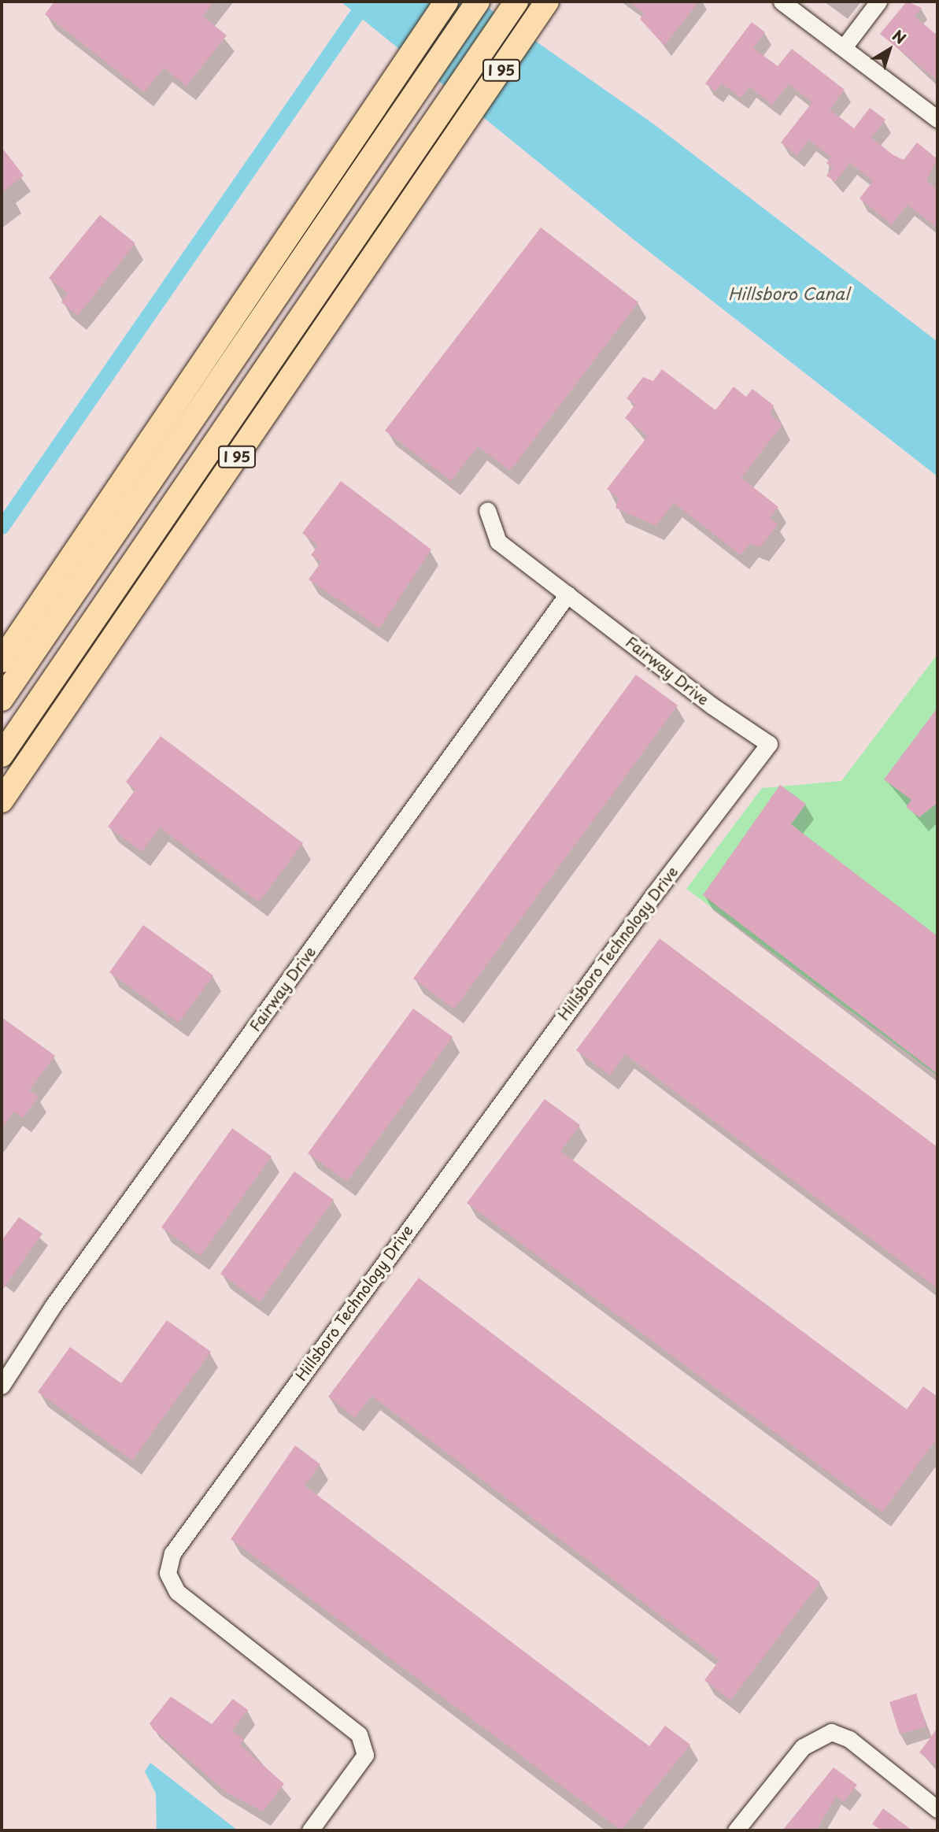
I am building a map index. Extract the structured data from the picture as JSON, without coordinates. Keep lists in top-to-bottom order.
{
  "streets": {
    "highway": ["I 95"],
    "street": ["Fairway Drive", "Hillsboro Technology Drive"]
  },
  "crossings": [
    ["Fairway Drive", "Hillsboro Technology Drive"]
  ],
  "water": ["Hillsboro Canal"],
  "north": "top right"
}
